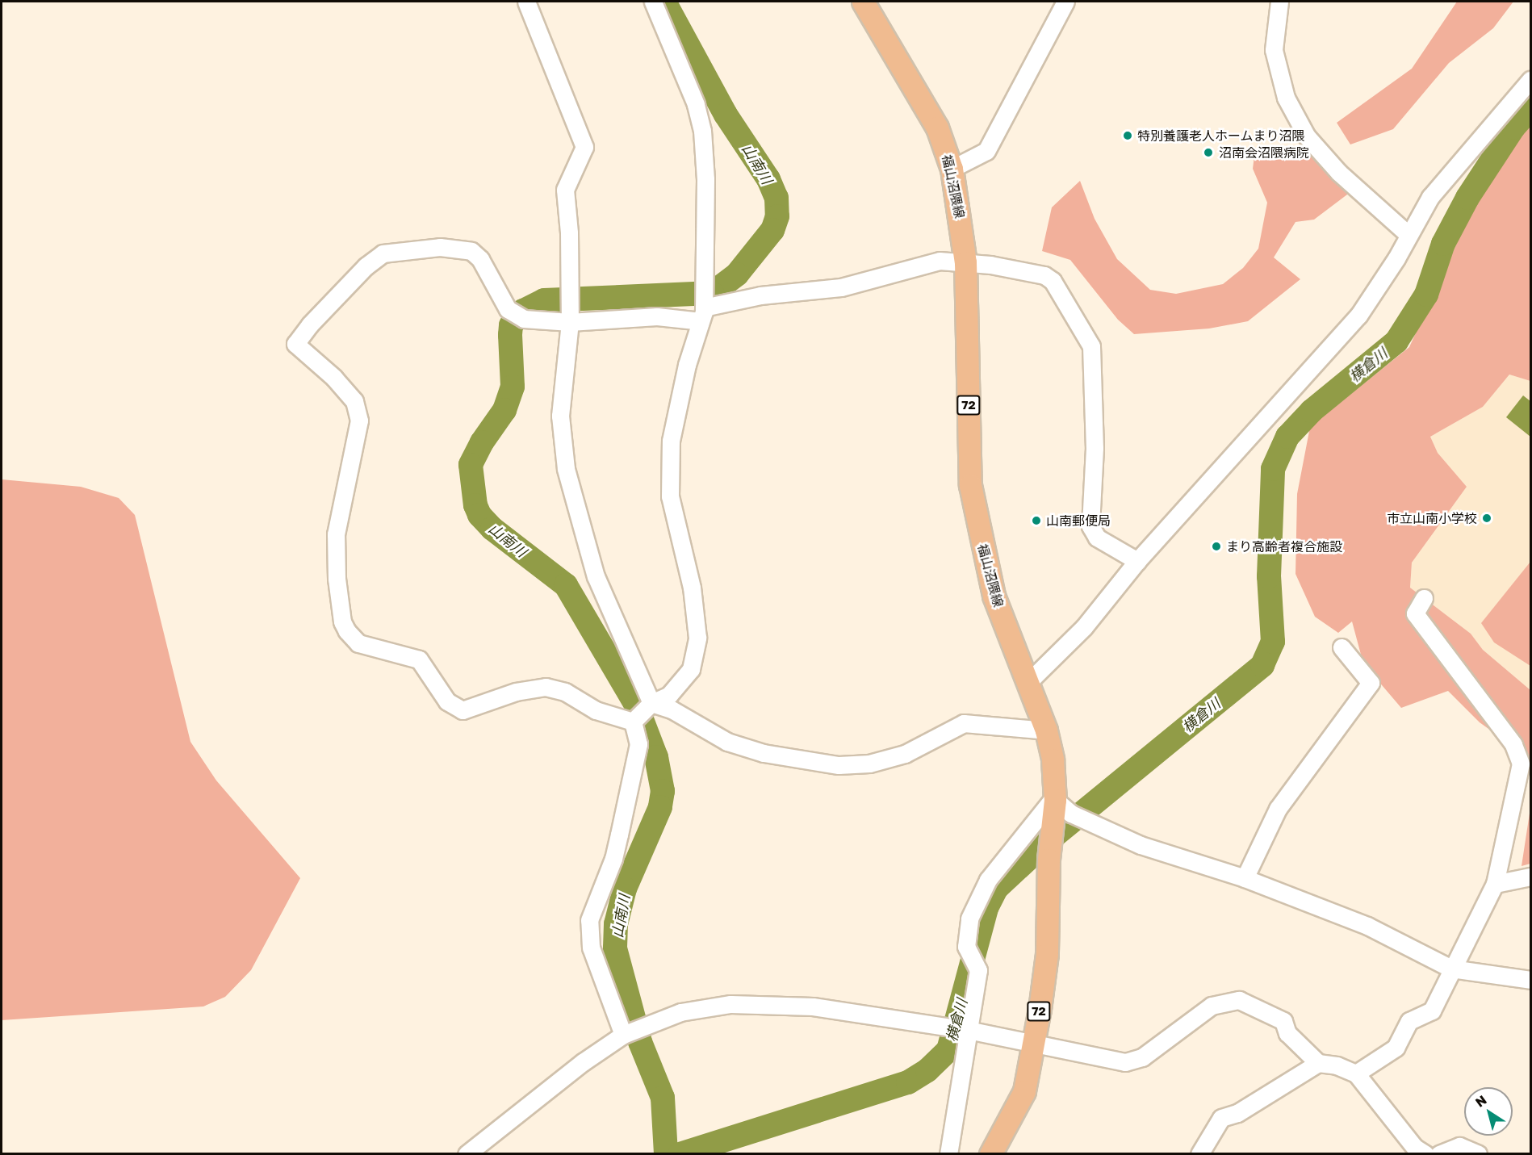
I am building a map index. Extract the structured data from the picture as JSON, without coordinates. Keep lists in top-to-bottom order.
{
  "streets": {
    "main road": ["福山沼隈線", "72"]
  },
  "water": ["山南川", "横倉川"],
  "places": [
    "特別養護老人ホームまり沼隈",
    "沼南会沼隈病院",
    "市立山南小学校",
    "山南郵便局",
    "まり高齢者複合施設"
  ],
  "north": "top left"
}
